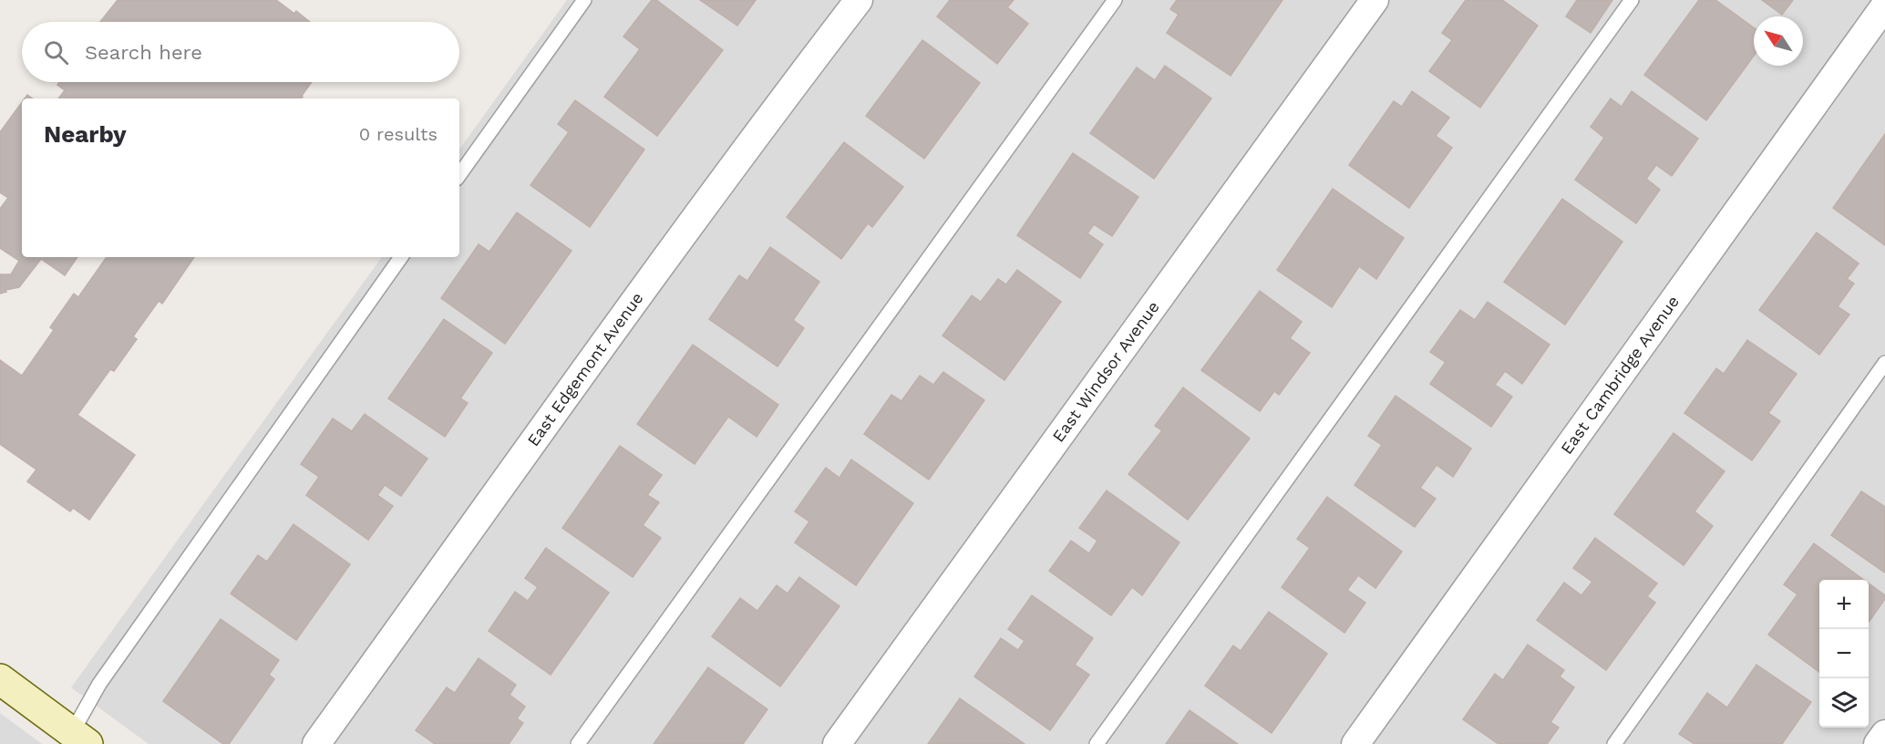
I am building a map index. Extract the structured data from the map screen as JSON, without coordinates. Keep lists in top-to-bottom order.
{
  "streets": {
    "street": ["East Edgemont Avenue", "East Windsor Avenue", "East Cambridge Avenue"]
  },
  "north": "top left",
  "page": {
    "search": "Search here",
    "heading": ["Nearby", "0 results"],
    "map_buttons": ["+", "−"]
  }
}
